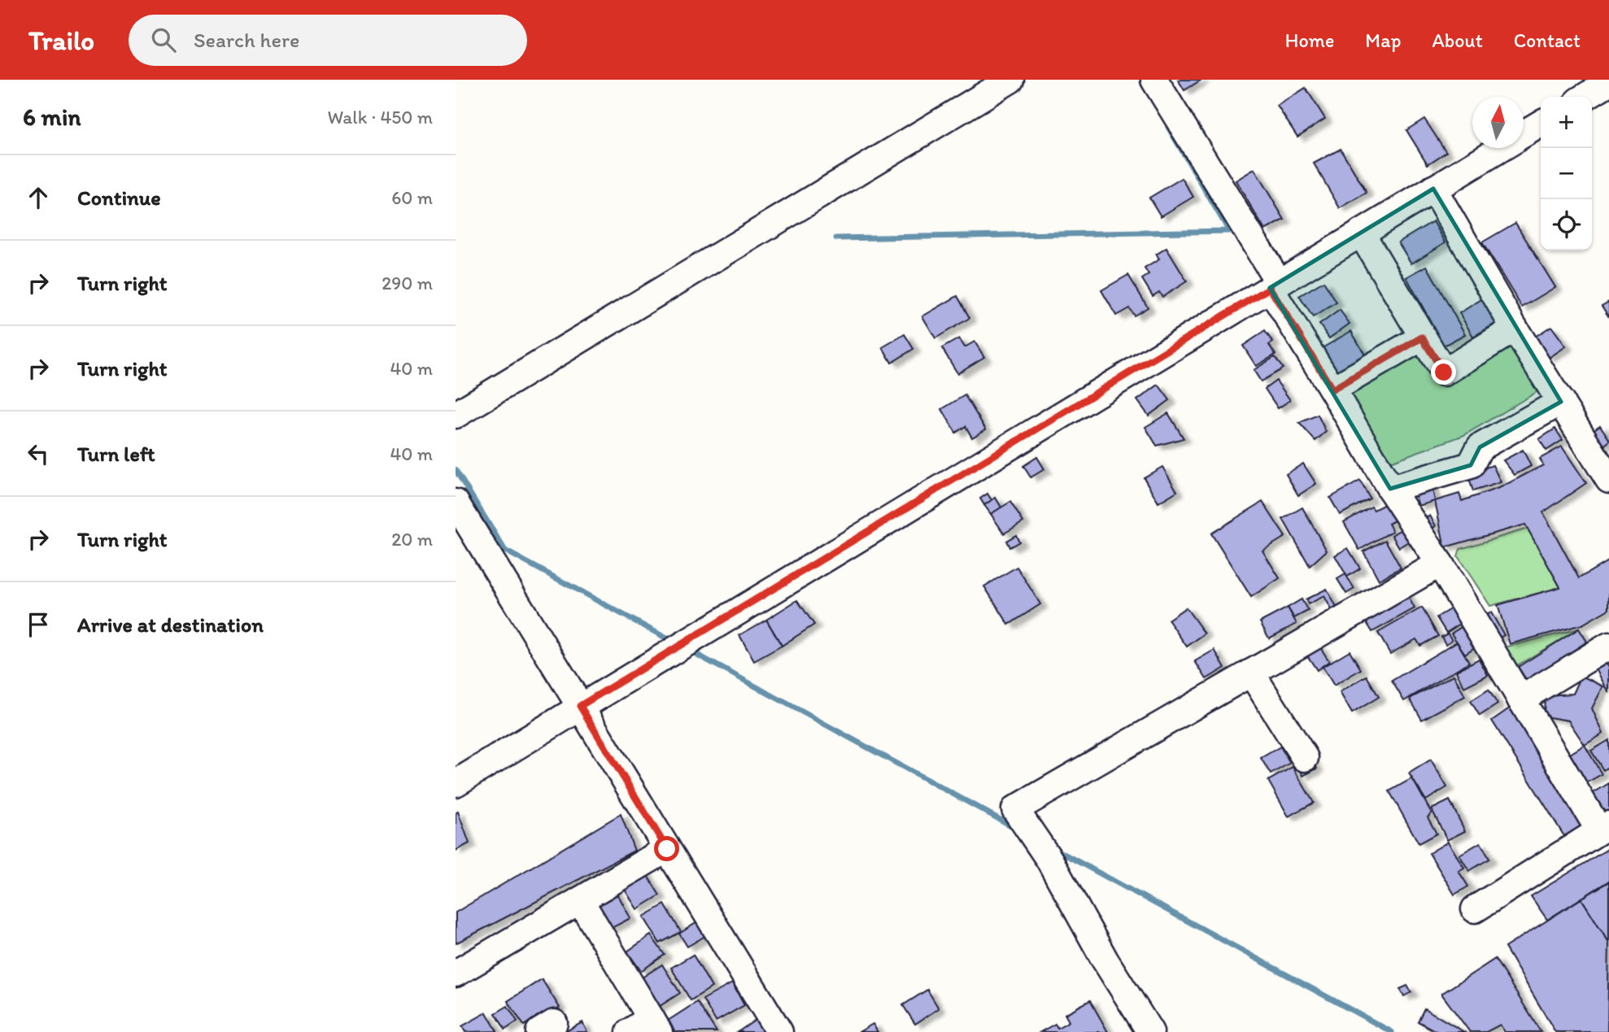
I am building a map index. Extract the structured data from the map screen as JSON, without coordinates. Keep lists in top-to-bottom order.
{
  "north": "top",
  "page": {
    "header": "Trailo",
    "search": "Search here",
    "nav": [
      "Home",
      "Map",
      "About",
      "Contact"
    ],
    "heading": ["6 min", "Walk · 450 m"],
    "map_buttons": ["+", "−"],
    "list": [
      ["Continue", "60 m"],
      ["Turn right", "290 m"],
      ["Turn right", "40 m"],
      ["Turn left", "40 m"],
      ["Turn right", "20 m"],
      "Arrive at destination"
    ]
  }
}
